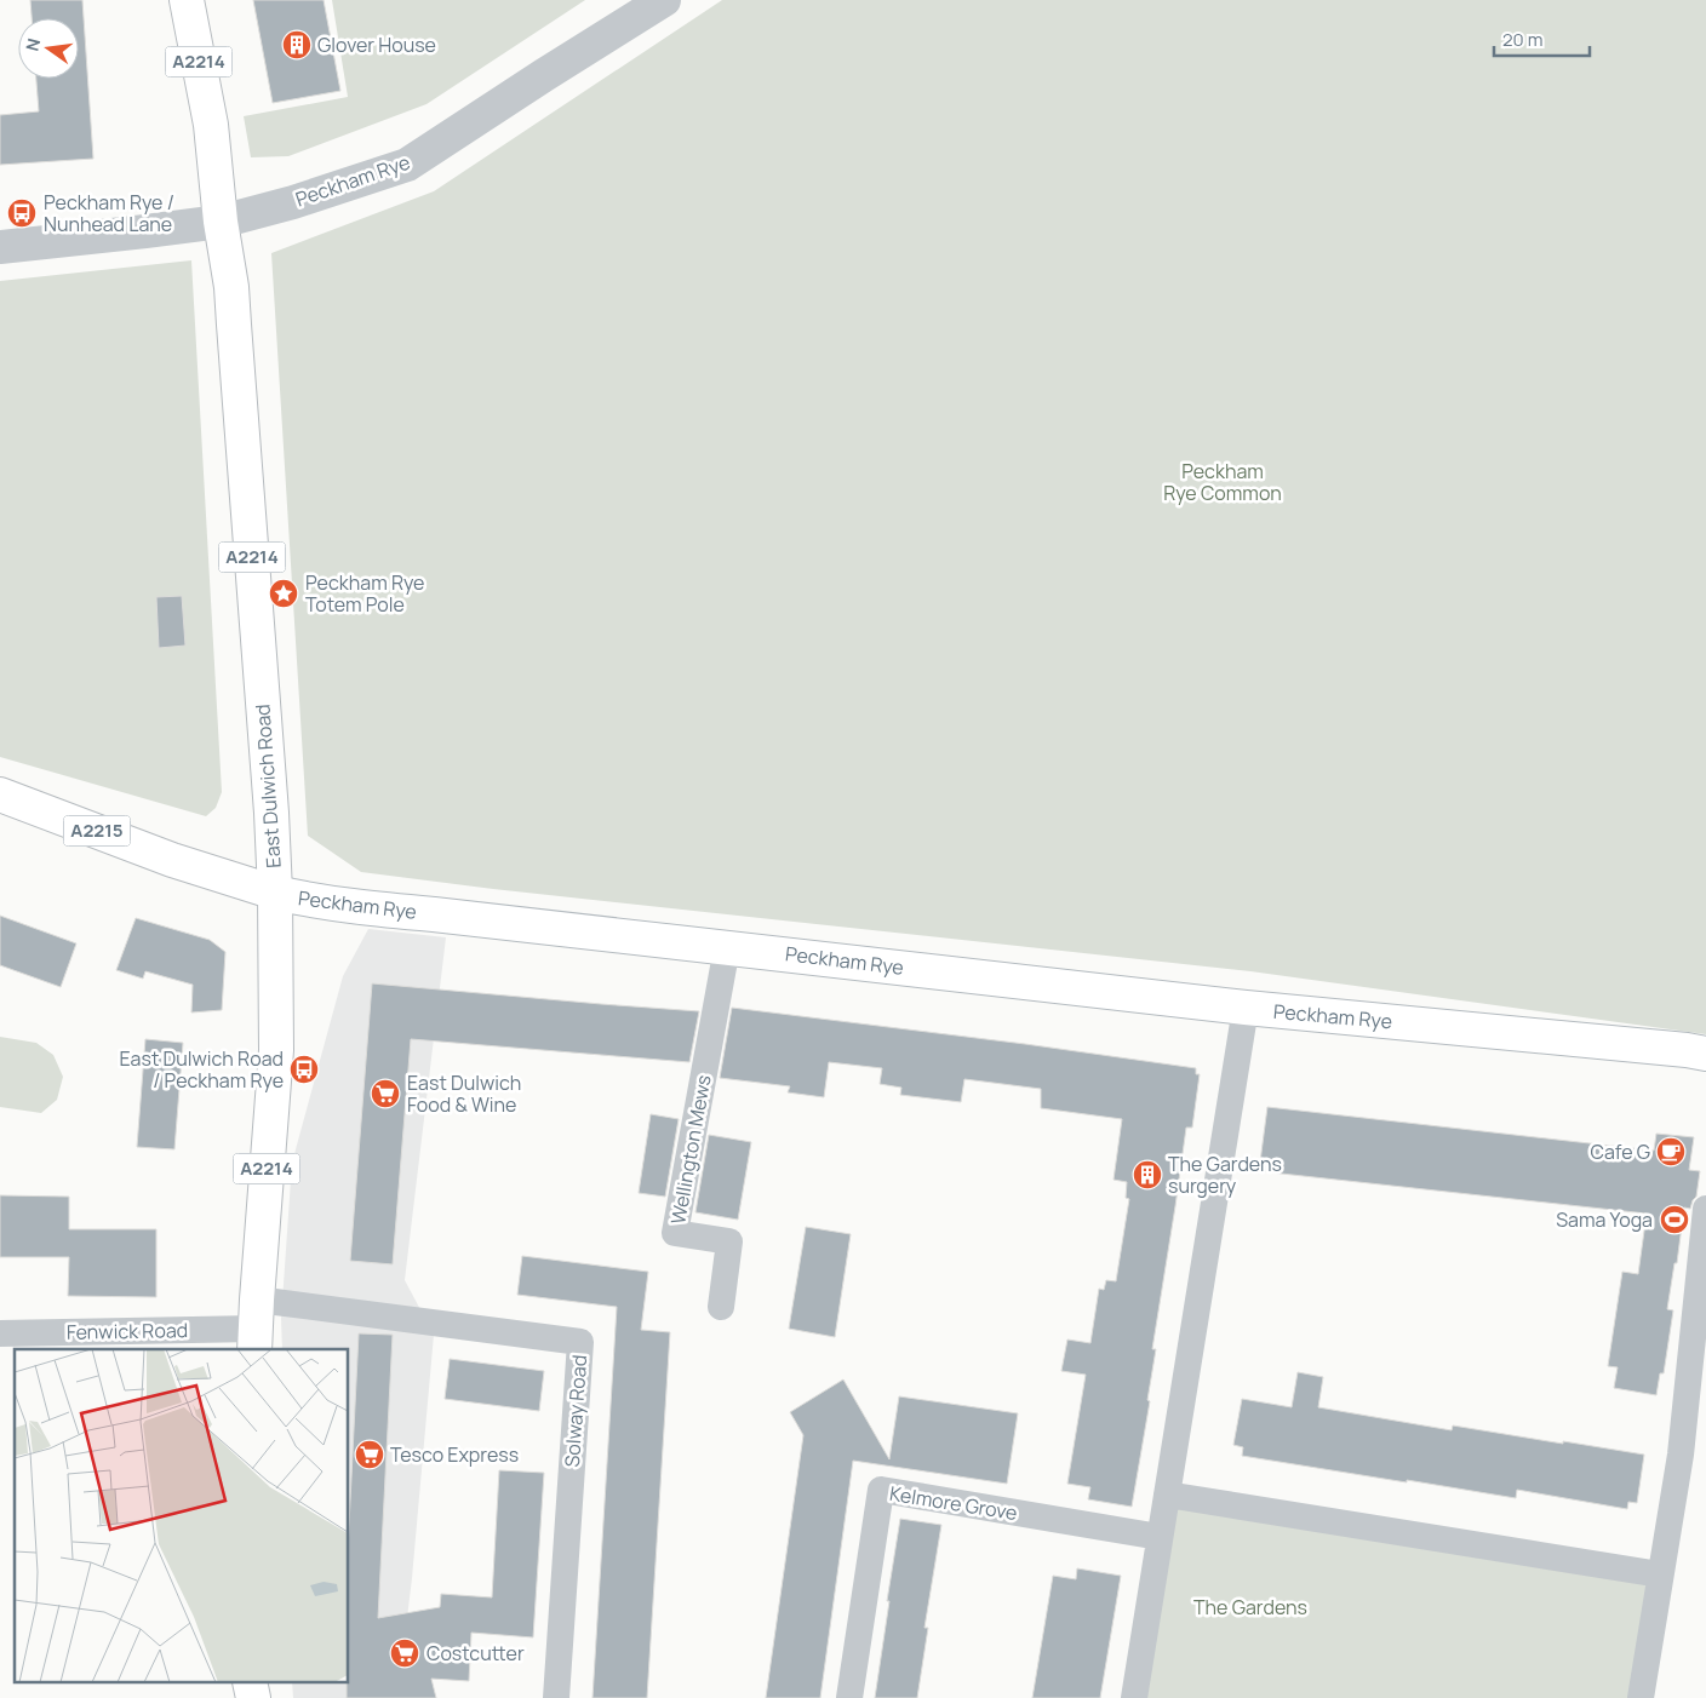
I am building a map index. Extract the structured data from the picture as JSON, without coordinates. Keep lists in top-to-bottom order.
{
  "streets": {
    "main road": [
      "A2214",
      "Peckham Rye",
      "East Dulwich Road",
      "A2215"
    ],
    "street": [
      "Wellington Mews",
      "Fenwick Road",
      "Solway Road",
      "Kelmore Grove"
    ]
  },
  "crossings": [
    ["A2214", "Peckham Rye"],
    ["A2214", "East Dulwich Road"],
    ["Peckham Rye", "East Dulwich Road"],
    ["Peckham Rye", "Wellington Mews"],
    ["East Dulwich Road", "Fenwick Road"],
    ["East Dulwich Road", "Solway Road"],
    ["Fenwick Road", "Solway Road"]
  ],
  "parks": ["Peckham Rye Common", "The Gardens"],
  "places": {
    "building": ["Glover House", "The Gardens surgery"],
    "bus stop": ["Peckham Rye / Nunhead Lane", "East Dulwich Road / Peckham Rye"],
    "place": ["Peckham Rye Totem Pole"],
    "supermarket": ["East Dulwich Food & Wine", "Tesco Express", "Costcutter"],
    "cafe": ["Cafe G"],
    "sports": ["Sama Yoga"]
  },
  "scale_bar": "20 m",
  "north": "left"
}
